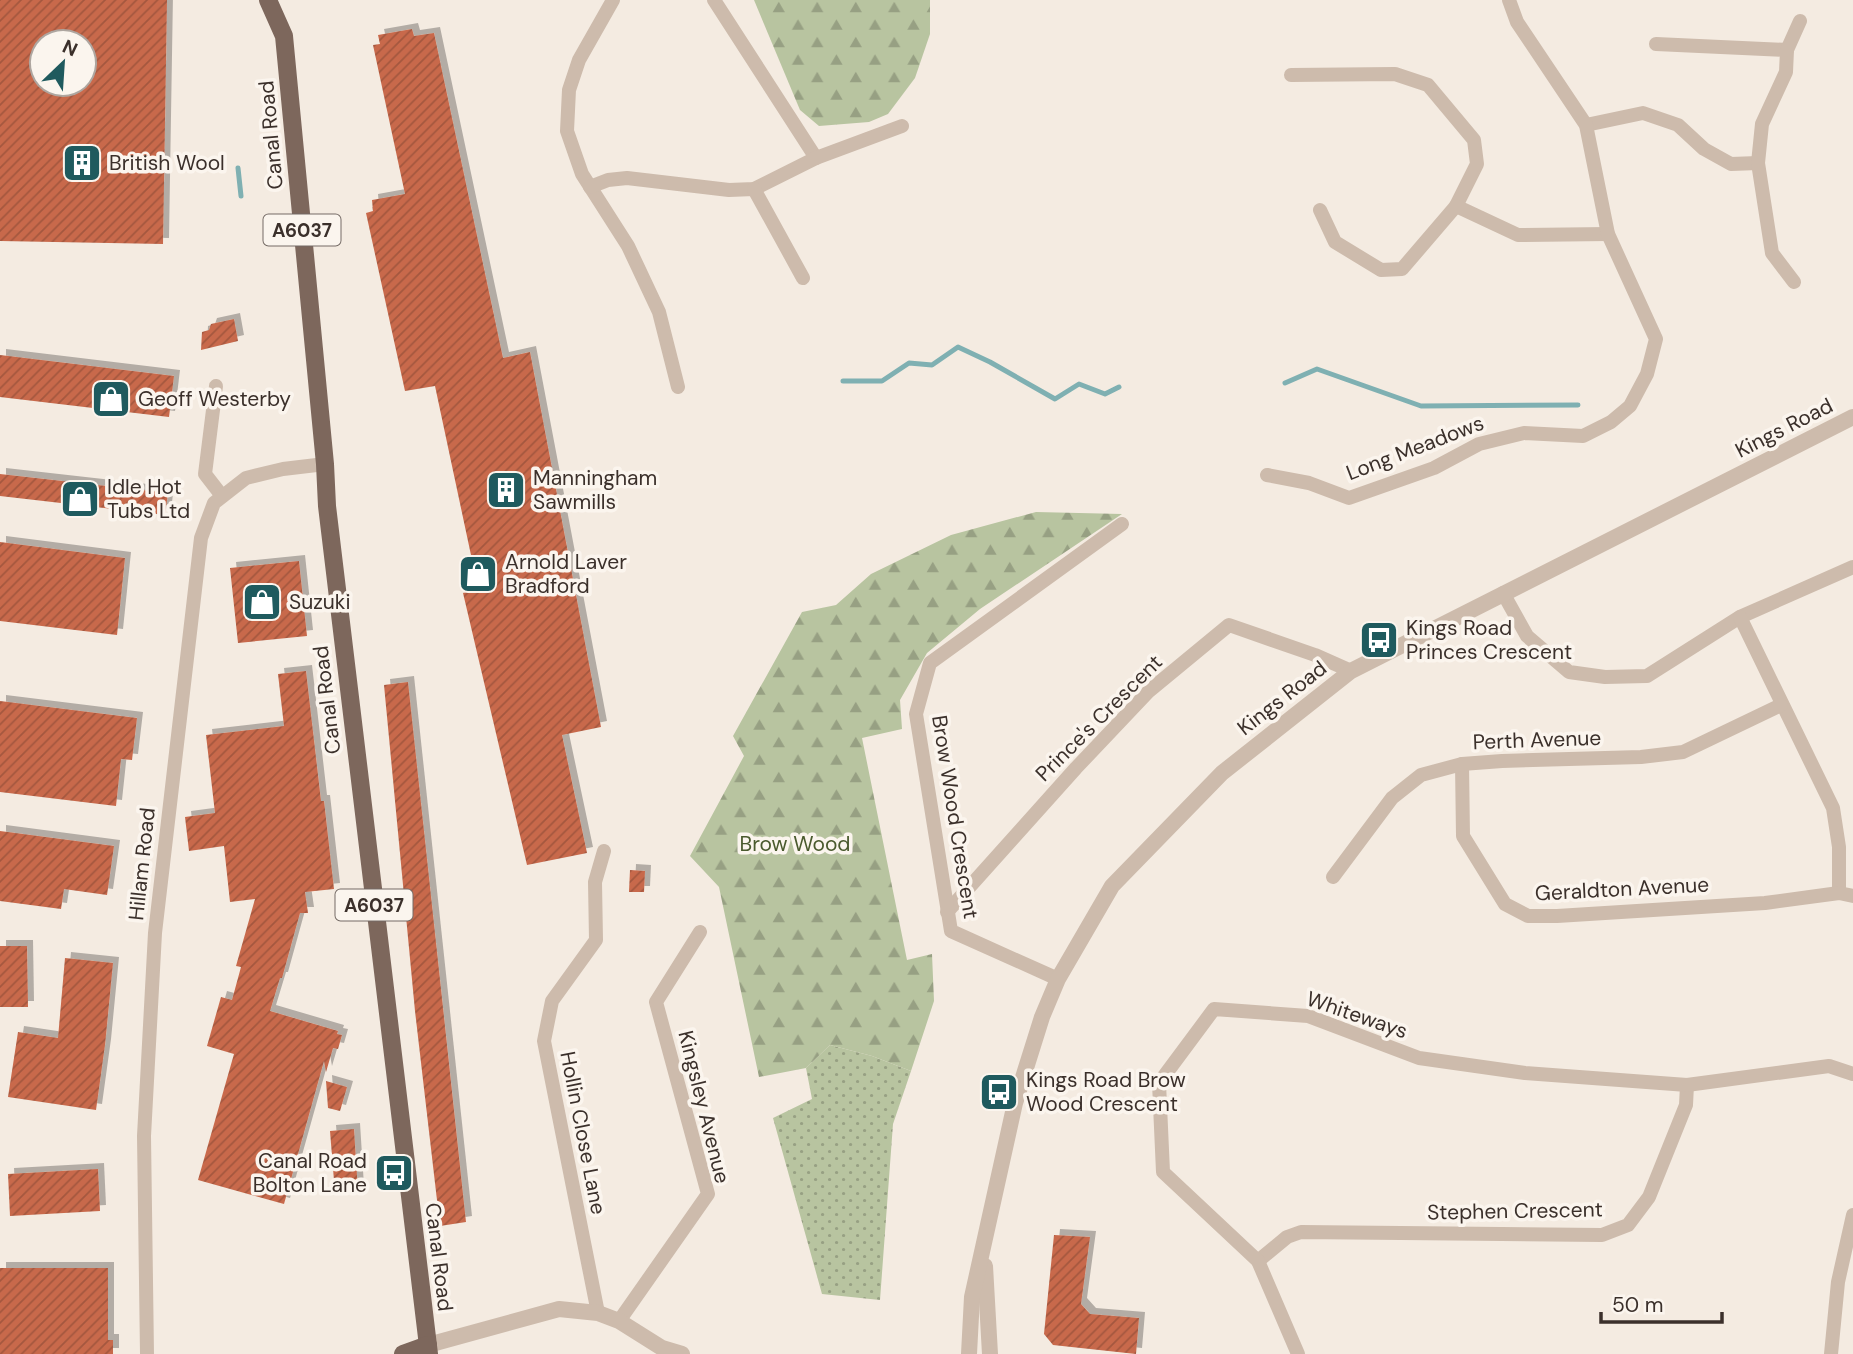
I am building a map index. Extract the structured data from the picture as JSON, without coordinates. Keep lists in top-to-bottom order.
{
  "streets": {
    "main road": ["Canal Road", "A6037"],
    "street": [
      "Kings Road",
      "Long Meadows",
      "Prince's Crescent",
      "Perth Avenue",
      "Brow Wood Crescent",
      "Hillam Road",
      "Geraldton Avenue",
      "Whiteways",
      "Kingsley Avenue",
      "Hollin Close Lane",
      "Stephen Crescent"
    ]
  },
  "crossings": [
    ["Canal Road", "Hillam Road"],
    ["Kings Road", "Prince's Crescent"],
    ["Kings Road", "Brow Wood Crescent"],
    ["Prince's Crescent", "Brow Wood Crescent"],
    ["Perth Avenue", "Geraldton Avenue"],
    ["Whiteways", "Stephen Crescent"]
  ],
  "parks": ["Brow Wood"],
  "places": {
    "building": ["British Wool", "Manningham Sawmills"],
    "shop": [
      "Geoff Westerby",
      "Idle Hot Tubs Ltd",
      "Arnold Laver Bradford",
      "Suzuki"
    ],
    "bus stop": ["Kings Road Princes Crescent", "Kings Road Brow Wood Crescent", "Canal Road Bolton Lane"]
  },
  "scale_bar": "50 m",
  "north": "top right"
}
